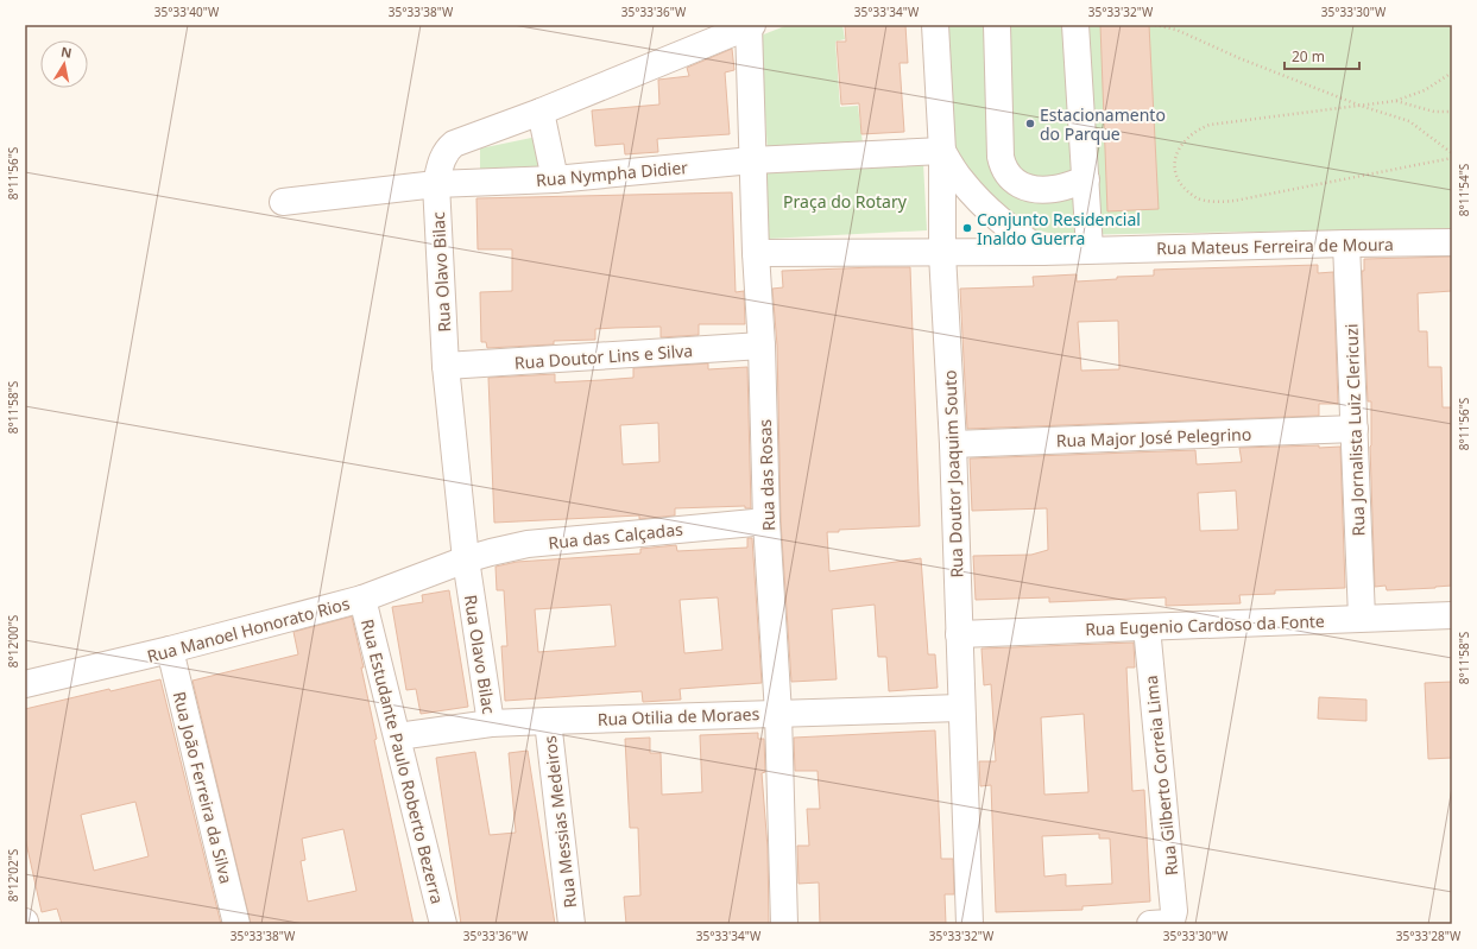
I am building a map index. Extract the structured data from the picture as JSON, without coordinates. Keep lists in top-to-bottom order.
{
  "streets": {
    "street": [
      "Rua Nympha Didier",
      "Rua Mateus Ferreira de Moura",
      "Rua Olavo Bilac",
      "Rua Doutor Lins e Silva",
      "Rua Jornalista Luiz Clericuzi",
      "Rua Major José Pelegrino",
      "Rua Doutor Joaquim Souto",
      "Rua das Rosas",
      "Rua das Calçadas",
      "Rua Eugenio Cardoso da Fonte",
      "Rua Manoel Honorato Rios",
      "Rua Otilia de Moraes",
      "Rua Estudante Paulo Roberto Bezerra",
      "Rua Gilberto Correia Lima",
      "Rua João Ferreira da Silva",
      "Rua Messias Medeiros"
    ]
  },
  "crossings": [
    ["Rua Nympha Didier", "Rua Olavo Bilac"],
    ["Rua Nympha Didier", "Rua Doutor Joaquim Souto"],
    ["Rua Nympha Didier", "Rua das Rosas"],
    ["Rua Mateus Ferreira de Moura", "Rua Jornalista Luiz Clericuzi"],
    ["Rua Mateus Ferreira de Moura", "Rua Doutor Joaquim Souto"],
    ["Rua Mateus Ferreira de Moura", "Rua das Rosas"],
    ["Rua Olavo Bilac", "Rua Doutor Lins e Silva"],
    ["Rua Olavo Bilac", "Rua das Rosas"],
    ["Rua Olavo Bilac", "Rua das Calçadas"],
    ["Rua Olavo Bilac", "Rua Manoel Honorato Rios"],
    ["Rua Olavo Bilac", "Rua Otilia de Moraes"],
    ["Rua Doutor Lins e Silva", "Rua das Rosas"],
    ["Rua Jornalista Luiz Clericuzi", "Rua Major José Pelegrino"],
    ["Rua Jornalista Luiz Clericuzi", "Rua Eugenio Cardoso da Fonte"],
    ["Rua Major José Pelegrino", "Rua Doutor Joaquim Souto"],
    ["Rua Doutor Joaquim Souto", "Rua Eugenio Cardoso da Fonte"],
    ["Rua Doutor Joaquim Souto", "Rua Otilia de Moraes"],
    ["Rua das Rosas", "Rua das Calçadas"],
    ["Rua das Rosas", "Rua Otilia de Moraes"],
    ["Rua das Calçadas", "Rua Manoel Honorato Rios"],
    ["Rua Eugenio Cardoso da Fonte", "Rua Gilberto Correia Lima"],
    ["Rua Manoel Honorato Rios", "Rua Estudante Paulo Roberto Bezerra"],
    ["Rua Manoel Honorato Rios", "Rua João Ferreira da Silva"],
    ["Rua Otilia de Moraes", "Rua Estudante Paulo Roberto Bezerra"],
    ["Rua Otilia de Moraes", "Rua Messias Medeiros"]
  ],
  "parks": ["Praça do Rotary"],
  "places": ["Estacionamento do Parque", "Conjunto Residencial Inaldo Guerra"],
  "scale_bar": "20 m",
  "north": "top",
  "coordinates": [
    "35°33'40\"W",
    "35°33'38\"W",
    "35°33'36\"W",
    "35°33'34\"W",
    "35°33'32\"W",
    "35°33'30\"W",
    "8°11'56\"S",
    "8°11'54\"S",
    "8°11'58\"S",
    "8°12'00\"S",
    "8°12'02\"S",
    "35°33'28\"W"
  ]
}
